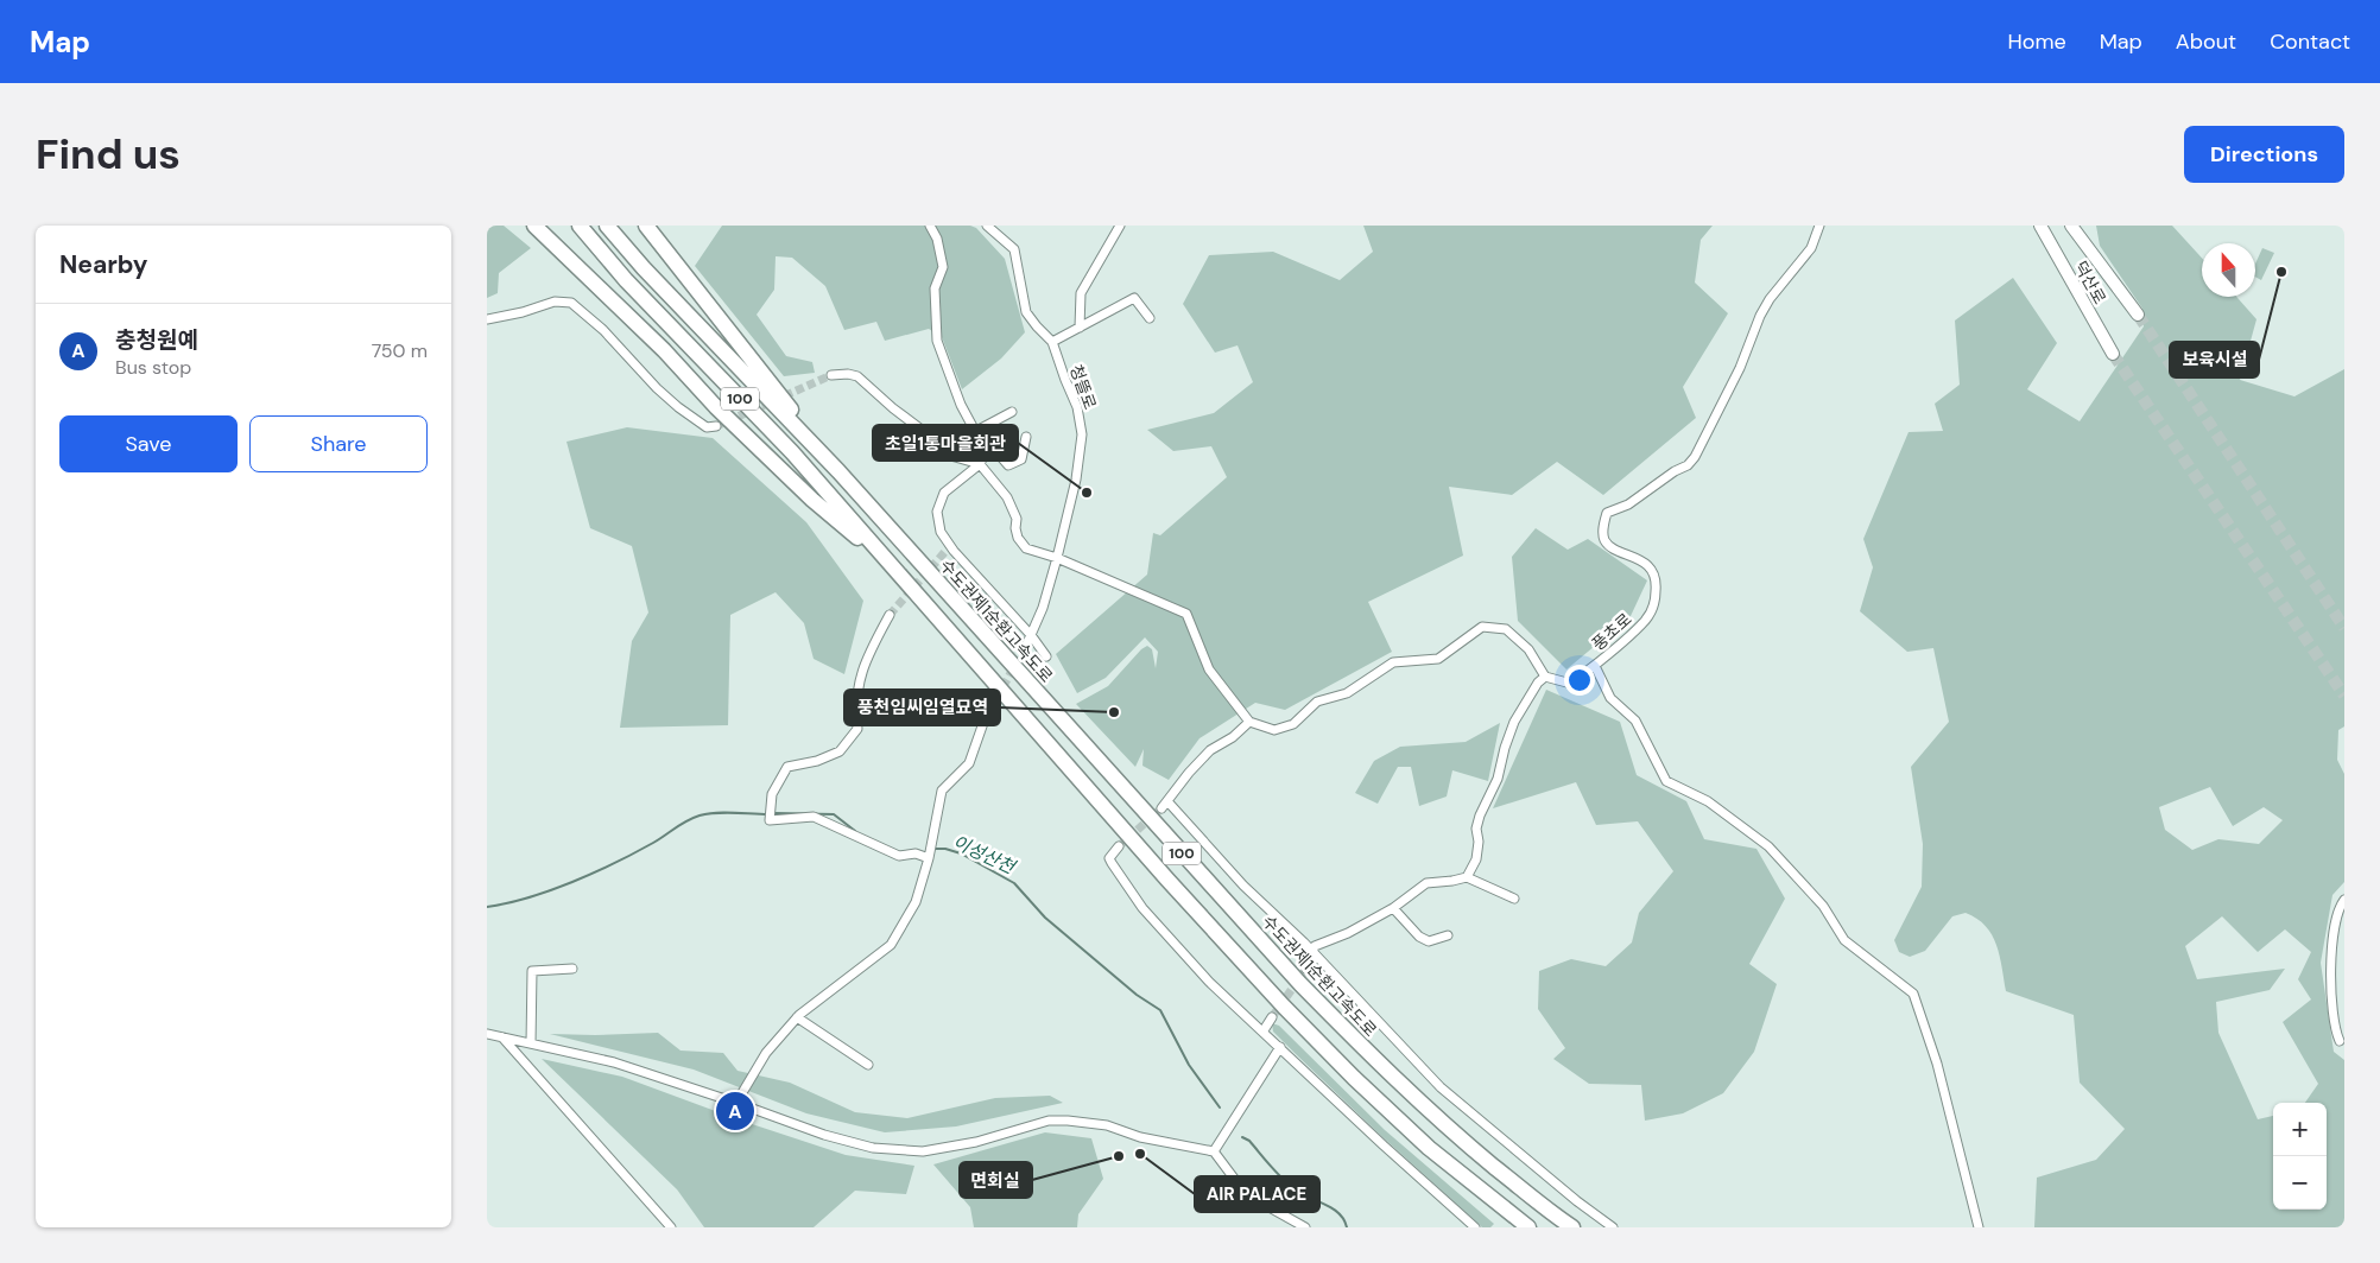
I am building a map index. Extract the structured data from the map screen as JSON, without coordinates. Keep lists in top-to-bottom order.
{
  "streets": {
    "highway": ["100", "수도권제1순환고속도로"],
    "main road": ["덕산로"],
    "street": ["청뜰로", "풍초로"]
  },
  "water": ["이성산천"],
  "places": [
    "보육시설",
    "초일1통마을회관",
    "풍천임씨임열묘역",
    "AIR PALACE",
    "면회실"
  ],
  "north": "top",
  "page": {
    "header": "Map",
    "nav": [
      "Home",
      "Map",
      "About",
      "Contact"
    ],
    "buttons": [
      "Directions",
      ["Save", "Share"]
    ],
    "title": "Find us",
    "heading": "Nearby",
    "list": [
      {
        "mark": "A",
        "name": "충청원예",
        "note": "Bus stop",
        "value": "750 m"
      }
    ],
    "pins": "A",
    "map_buttons": ["+", "−"]
  }
}
